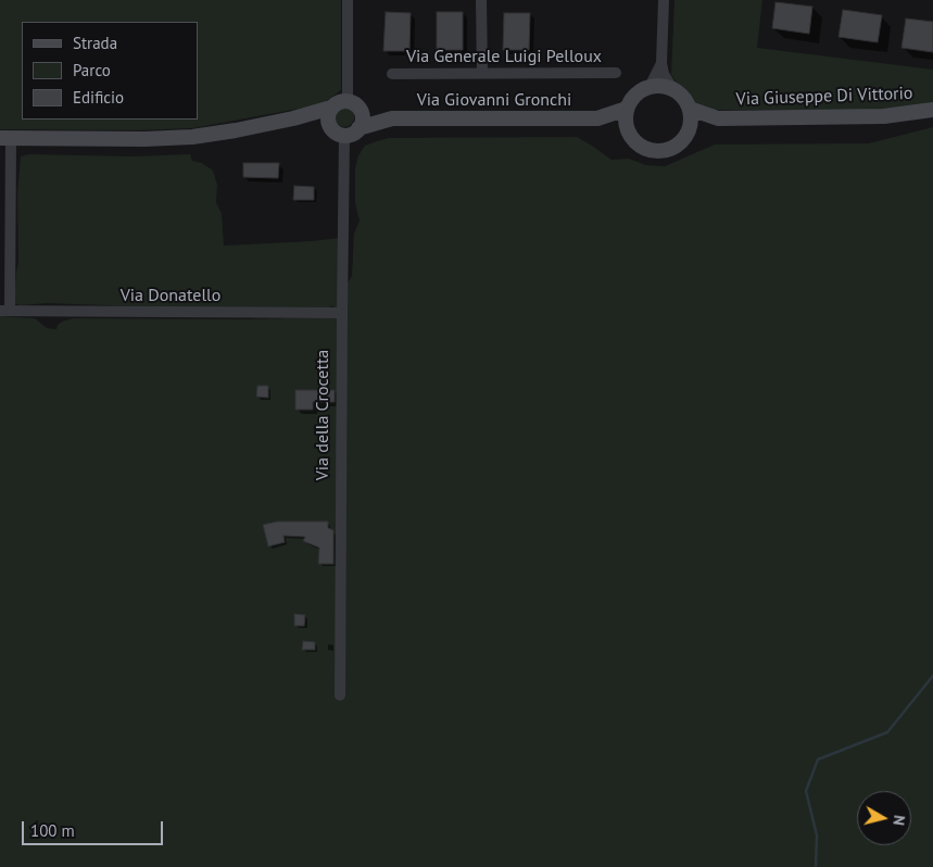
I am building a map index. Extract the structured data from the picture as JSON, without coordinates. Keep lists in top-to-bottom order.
{
  "streets": {
    "street": [
      "Via Generale Luigi Pelloux",
      "Via Giuseppe Di Vittorio",
      "Via Giovanni Gronchi",
      "Via Donatello",
      "Via della Crocetta"
    ]
  },
  "crossings": [
    ["Via Giuseppe Di Vittorio", "Via Giovanni Gronchi"],
    ["Via Giovanni Gronchi", "Via della Crocetta"],
    ["Via Donatello", "Via della Crocetta"]
  ],
  "legend": ["Strada", "Parco", "Edificio"],
  "scale_bar": "100 m",
  "north": "right"
}
